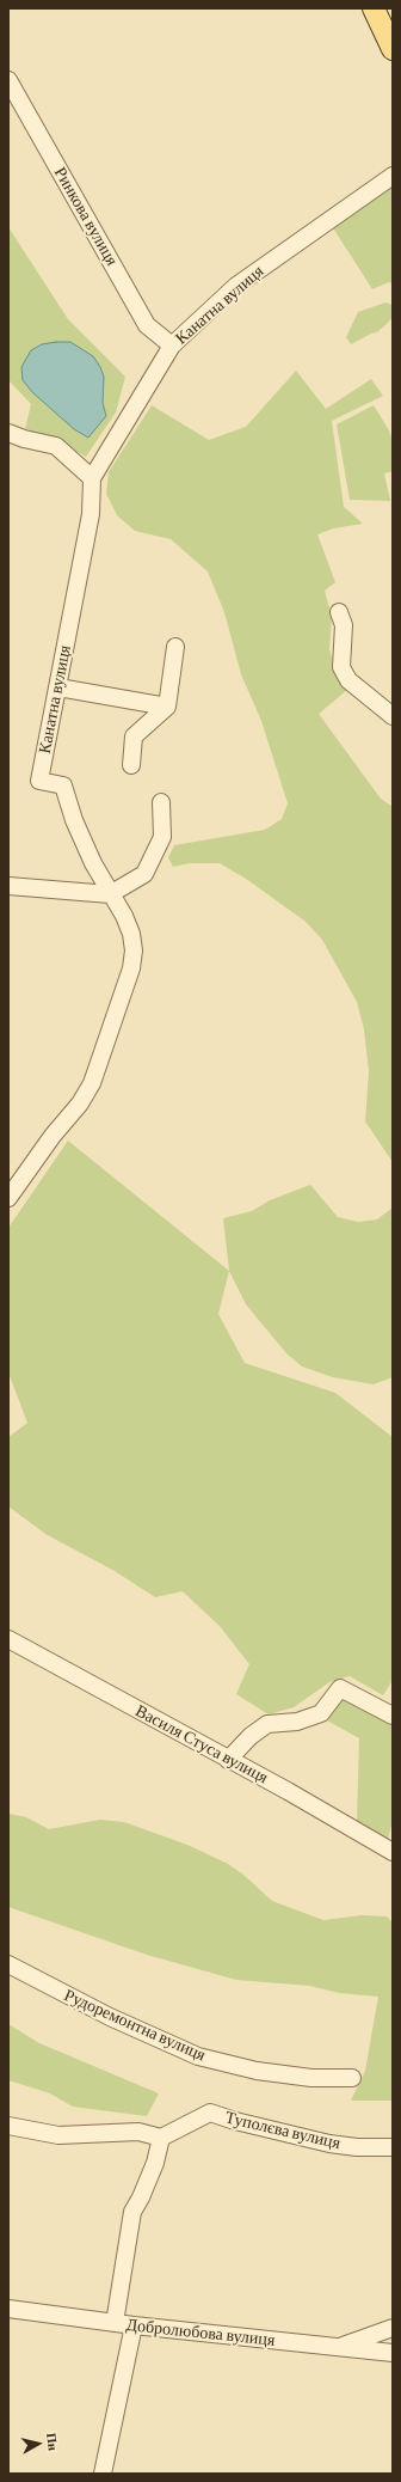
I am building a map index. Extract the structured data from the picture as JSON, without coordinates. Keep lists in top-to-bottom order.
{
  "streets": {
    "street": [
      "Ринкова вулиця",
      "Канатна вулиця",
      "Василя Стуса вулиця",
      "Рудоремонтна вулиця",
      "Туполєва вулиця",
      "Добролюбова вулиця"
    ]
  },
  "crossings": [
    ["Ринкова вулиця", "Канатна вулиця"]
  ],
  "north": "right"
}
